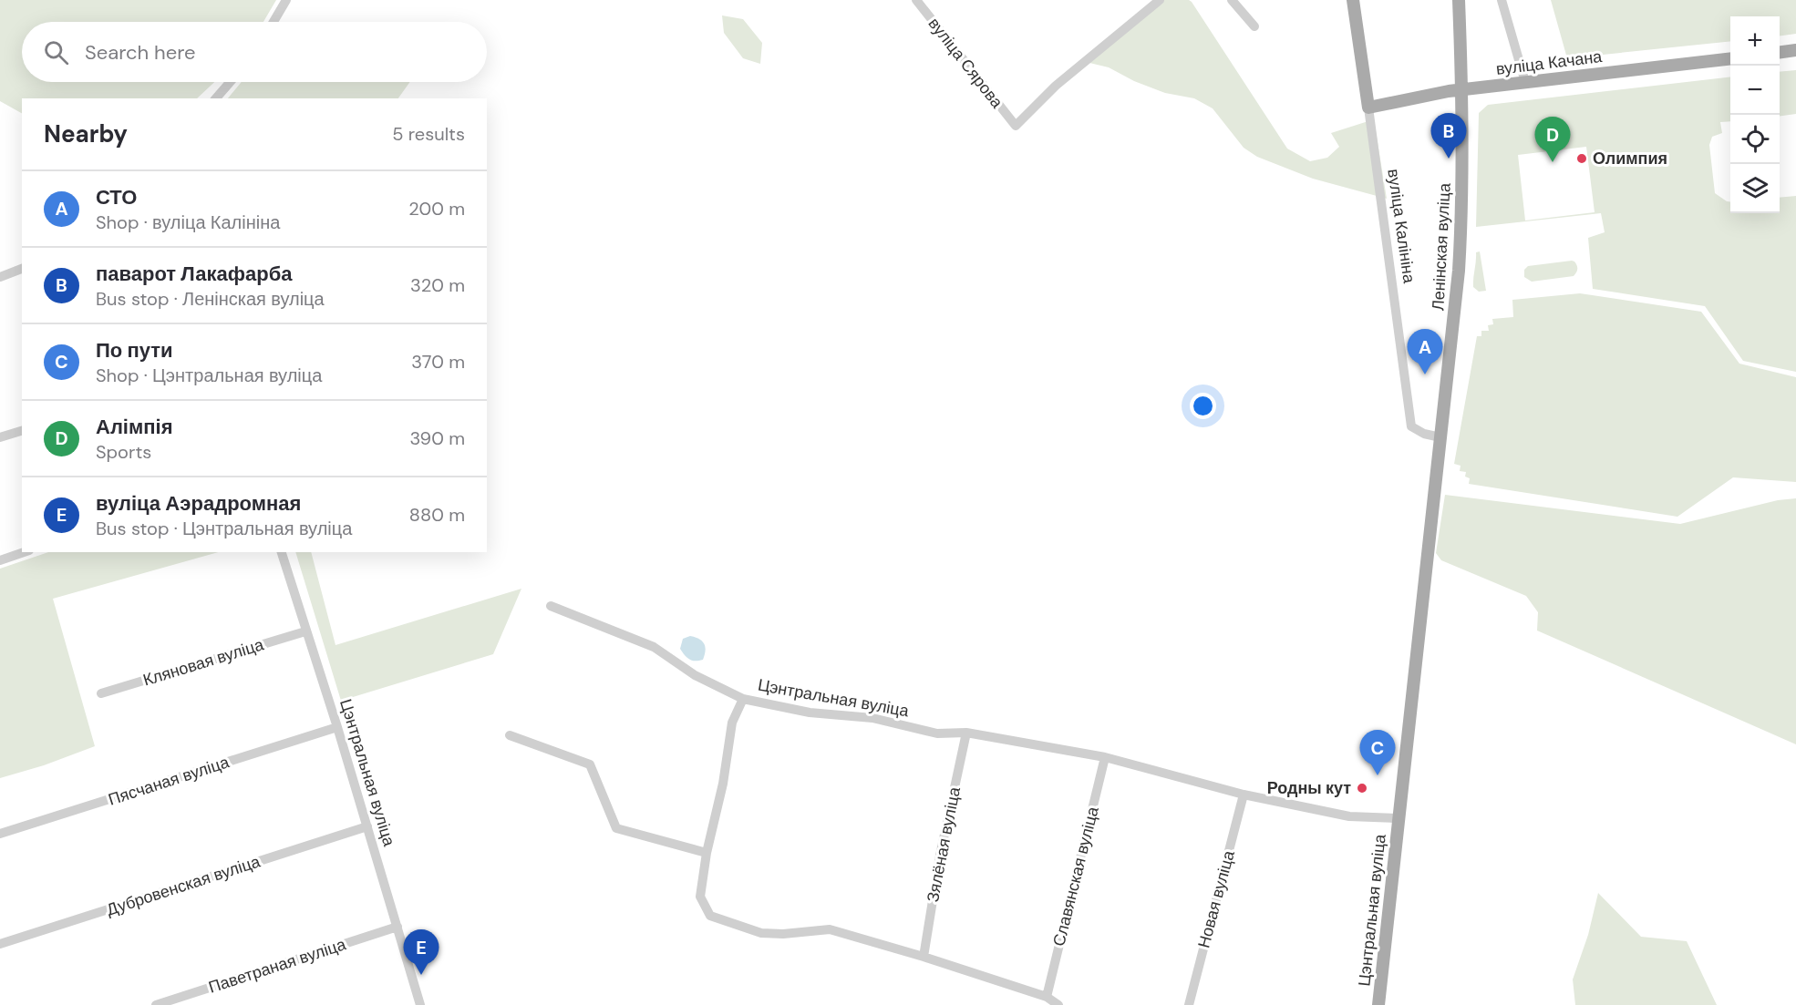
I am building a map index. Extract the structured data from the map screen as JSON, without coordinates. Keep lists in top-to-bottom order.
{
  "streets": {
    "main road": [
      "вуліца Качана",
      "вуліца Калініна",
      "Ленінская вуліца",
      "Цэнтральная вуліца"
    ],
    "street": [
      "вуліца Сярова",
      "Кляновая вуліца",
      "Пясчаная вуліца",
      "Зялёная вуліца",
      "Славянская вуліца",
      "Дубровенская вуліца",
      "Новая вуліца",
      "Паветраная вуліца"
    ]
  },
  "crossings": [
    ["вуліца Качана", "вуліца Калініна"],
    ["вуліца Качана", "Ленінская вуліца"],
    ["вуліца Калініна", "Ленінская вуліца"],
    ["Ленінская вуліца", "Цэнтральная вуліца"],
    ["Кляновая вуліца", "Цэнтральная вуліца"],
    ["Цэнтральная вуліца", "Пясчаная вуліца"],
    ["Цэнтральная вуліца", "Зялёная вуліца"],
    ["Цэнтральная вуліца", "Славянская вуліца"],
    ["Цэнтральная вуліца", "Дубровенская вуліца"],
    ["Цэнтральная вуліца", "Новая вуліца"],
    ["Цэнтральная вуліца", "Паветраная вуліца"]
  ],
  "places": ["Олимпия", "Родны кут"],
  "page": {
    "map_buttons": ["+", "−"],
    "search": "Search here",
    "heading": ["Nearby", "5 results"],
    "pins": [
      "B",
      "D",
      "A",
      "C",
      "E"
    ],
    "list": [
      {
        "mark": "A",
        "name": "СТО",
        "note": "Shop · вуліца Калініна",
        "value": "200 m"
      },
      {
        "mark": "B",
        "name": "паварот Лакафарба",
        "note": "Bus stop · Ленінская вуліца",
        "value": "320 m"
      },
      {
        "mark": "C",
        "name": "По пути",
        "note": "Shop · Цэнтральная вуліца",
        "value": "370 m"
      },
      {
        "mark": "D",
        "name": "Алімпія",
        "note": "Sports",
        "value": "390 m"
      },
      {
        "mark": "E",
        "name": "вуліца Аэрадромная",
        "note": "Bus stop · Цэнтральная вуліца",
        "value": "880 m"
      }
    ]
  }
}
